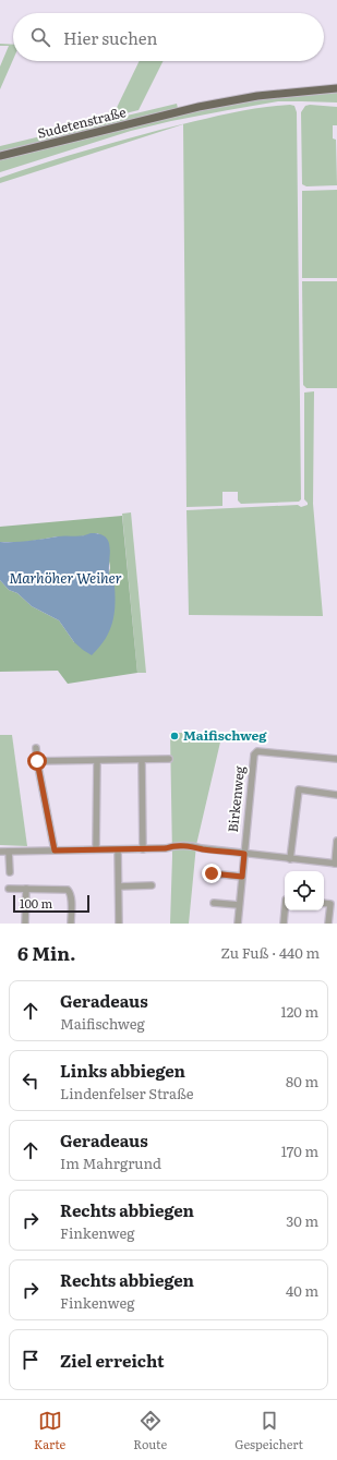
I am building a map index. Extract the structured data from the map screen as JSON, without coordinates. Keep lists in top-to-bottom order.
{
  "streets": {
    "main road": ["Sudetenstraße"],
    "street": ["Birkenweg"]
  },
  "water": ["Marhöher Weiher"],
  "places": ["Maifischweg"],
  "scale_bar": "100 m",
  "page": {
    "search": "Hier suchen",
    "scale": "100 m",
    "heading": ["6 Min.", "Zu Fuß · 440 m"],
    "list": [
      ["Geradeaus", "Maifischweg", "120 m"],
      ["Links abbiegen", "Lindenfelser Straße", "80 m"],
      ["Geradeaus", "Im Mahrgrund", "170 m"],
      ["Rechts abbiegen", "Finkenweg", "30 m"],
      ["Rechts abbiegen", "Finkenweg", "40 m"],
      "Ziel erreicht"
    ],
    "nav": ["Karte", "Route", "Gespeichert"]
  }
}
